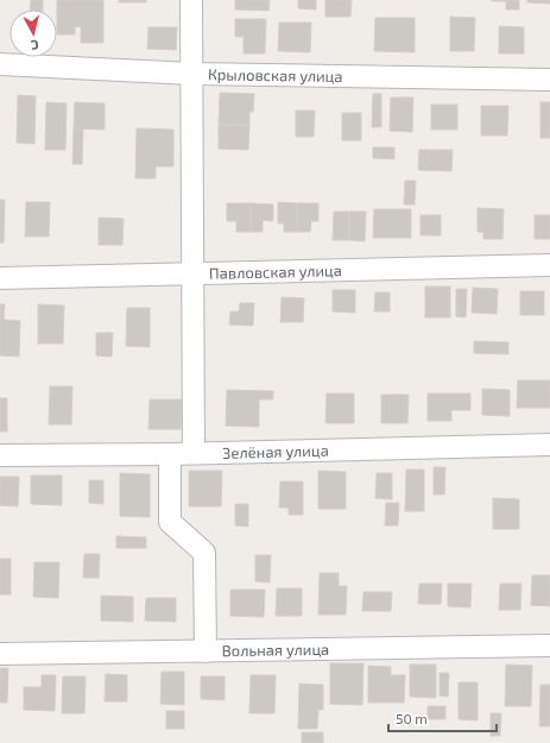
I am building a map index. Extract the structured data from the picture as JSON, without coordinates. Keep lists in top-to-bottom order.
{
  "streets": {
    "street": [
      "Крыловская улица",
      "Павловская улица",
      "Зелёная улица",
      "Вольная улица"
    ]
  },
  "scale_bar": "50 m",
  "north": "bottom"
}
